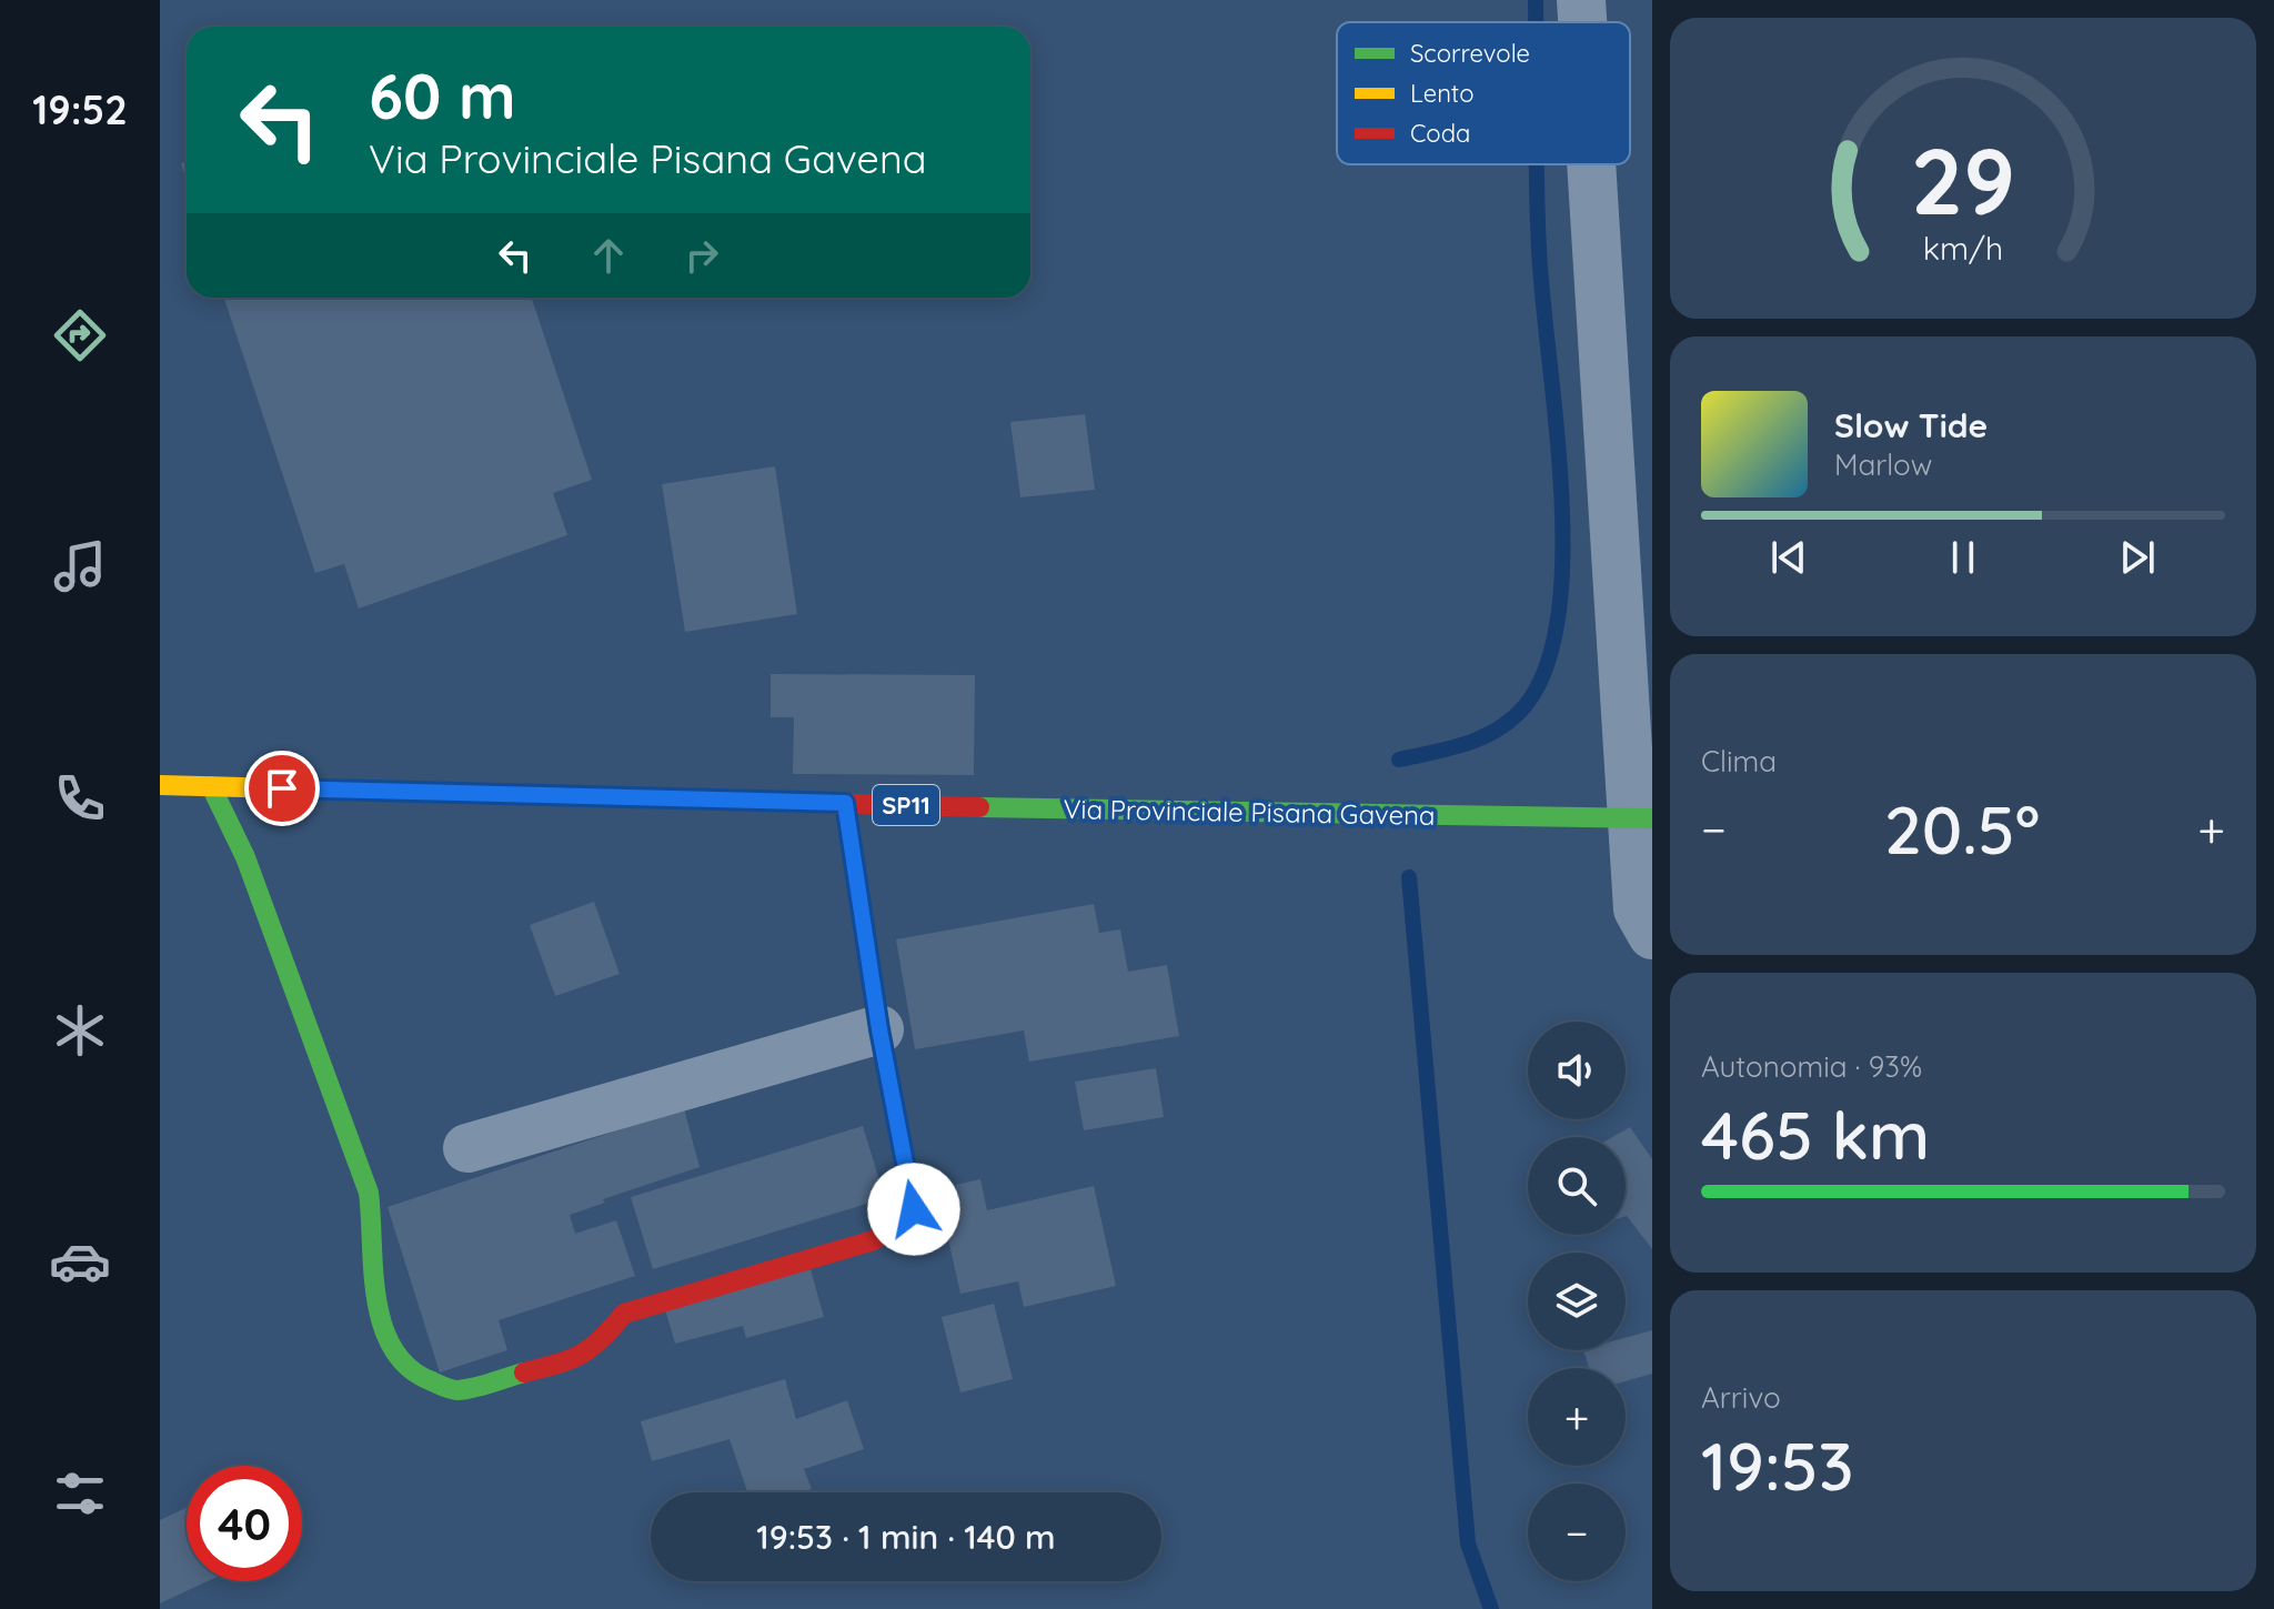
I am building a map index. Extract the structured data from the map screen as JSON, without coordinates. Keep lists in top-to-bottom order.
{
  "streets": {
    "street": ["SP11", "Via Provinciale Pisana Gavena"]
  },
  "legend": ["Scorrevole", "Lento", "Coda"],
  "page": {
    "tabs": "19:52",
    "turn": ["60 m", "Via Provinciale Pisana Gavena"],
    "song": ["Slow Tide", "Marlow"],
    "tile": [
      "Clima",
      ["Autonomia · 93%", "465 km"],
      ["Arrivo", "19:53"]
    ],
    "heat": ["−", "20.5°", "+"],
    "map_buttons": ["+", "−"],
    "limit": "40",
    "trip": "19:53 · 1 min · 140 m",
    "gauge": ["29", "km/h"]
  }
}
